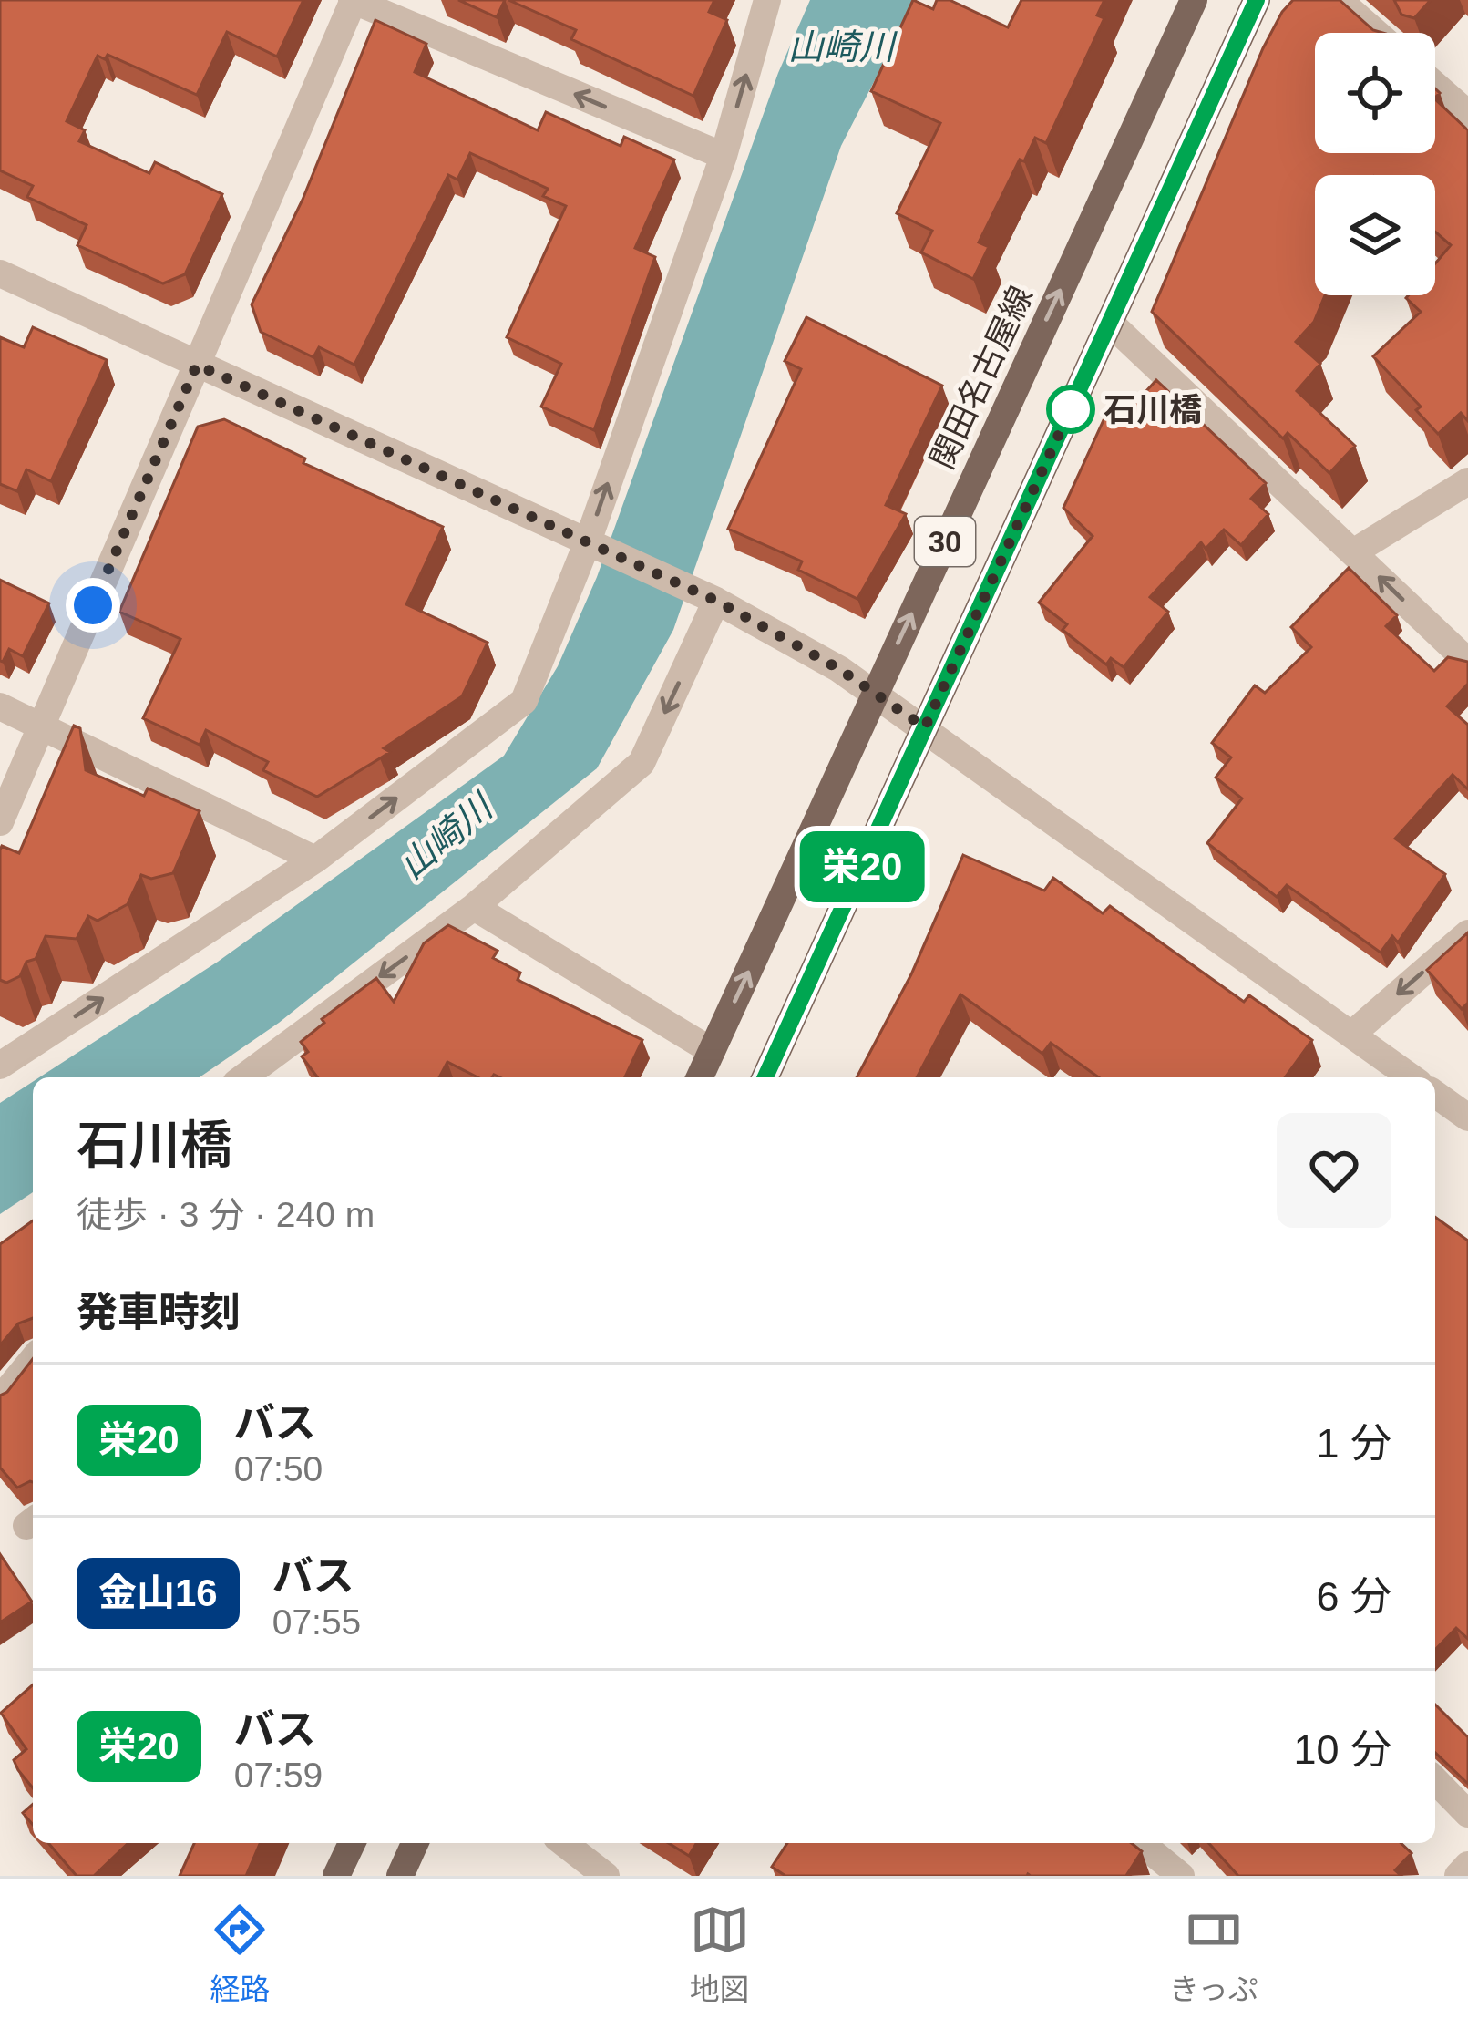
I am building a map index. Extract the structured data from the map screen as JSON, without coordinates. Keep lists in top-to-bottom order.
{
  "streets": {
    "main road": ["関田名古屋線", "30"]
  },
  "water": ["山崎川"],
  "places": ["石川橋"],
  "lines": ["bus line 栄20"],
  "page": {
    "on_map": "栄20",
    "heading": [
      ["石川橋", "徒歩 · 3 分 · 240 m"],
      "発車時刻"
    ],
    "list": [
      {
        "mark": "栄20",
        "name": "バス",
        "note": "07:50",
        "value": "1 分"
      },
      {
        "mark": "金山16",
        "name": "バス",
        "note": "07:55",
        "value": "6 分"
      },
      {
        "mark": "栄20",
        "name": "バス",
        "note": "07:59",
        "value": "10 分"
      }
    ],
    "tabs": ["経路", "地図", "きっぷ"]
  }
}
